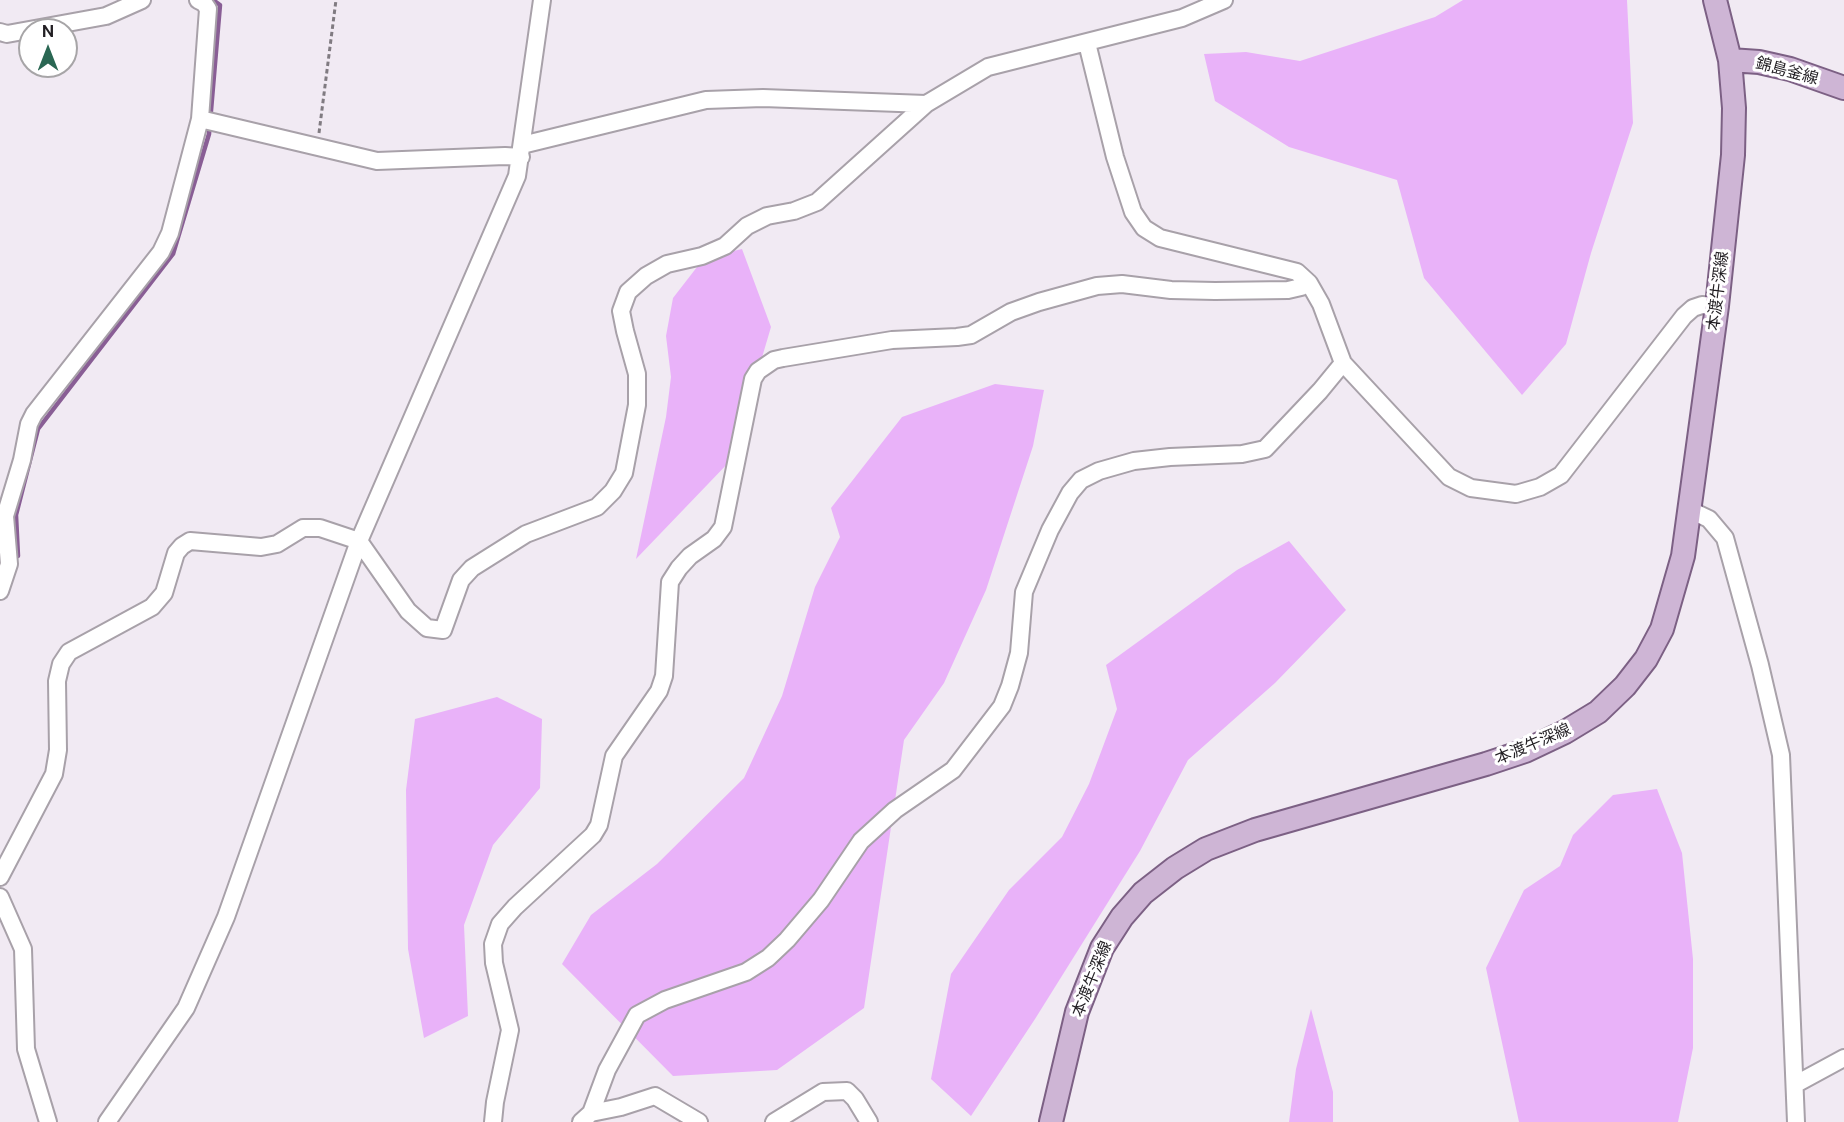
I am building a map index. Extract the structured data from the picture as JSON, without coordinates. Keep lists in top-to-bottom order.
{
  "streets": {
    "main road": ["錦島釜線", "本渡牛深線"]
  },
  "crossings": [
    ["錦島釜線", "本渡牛深線"]
  ],
  "north": "top"
}
